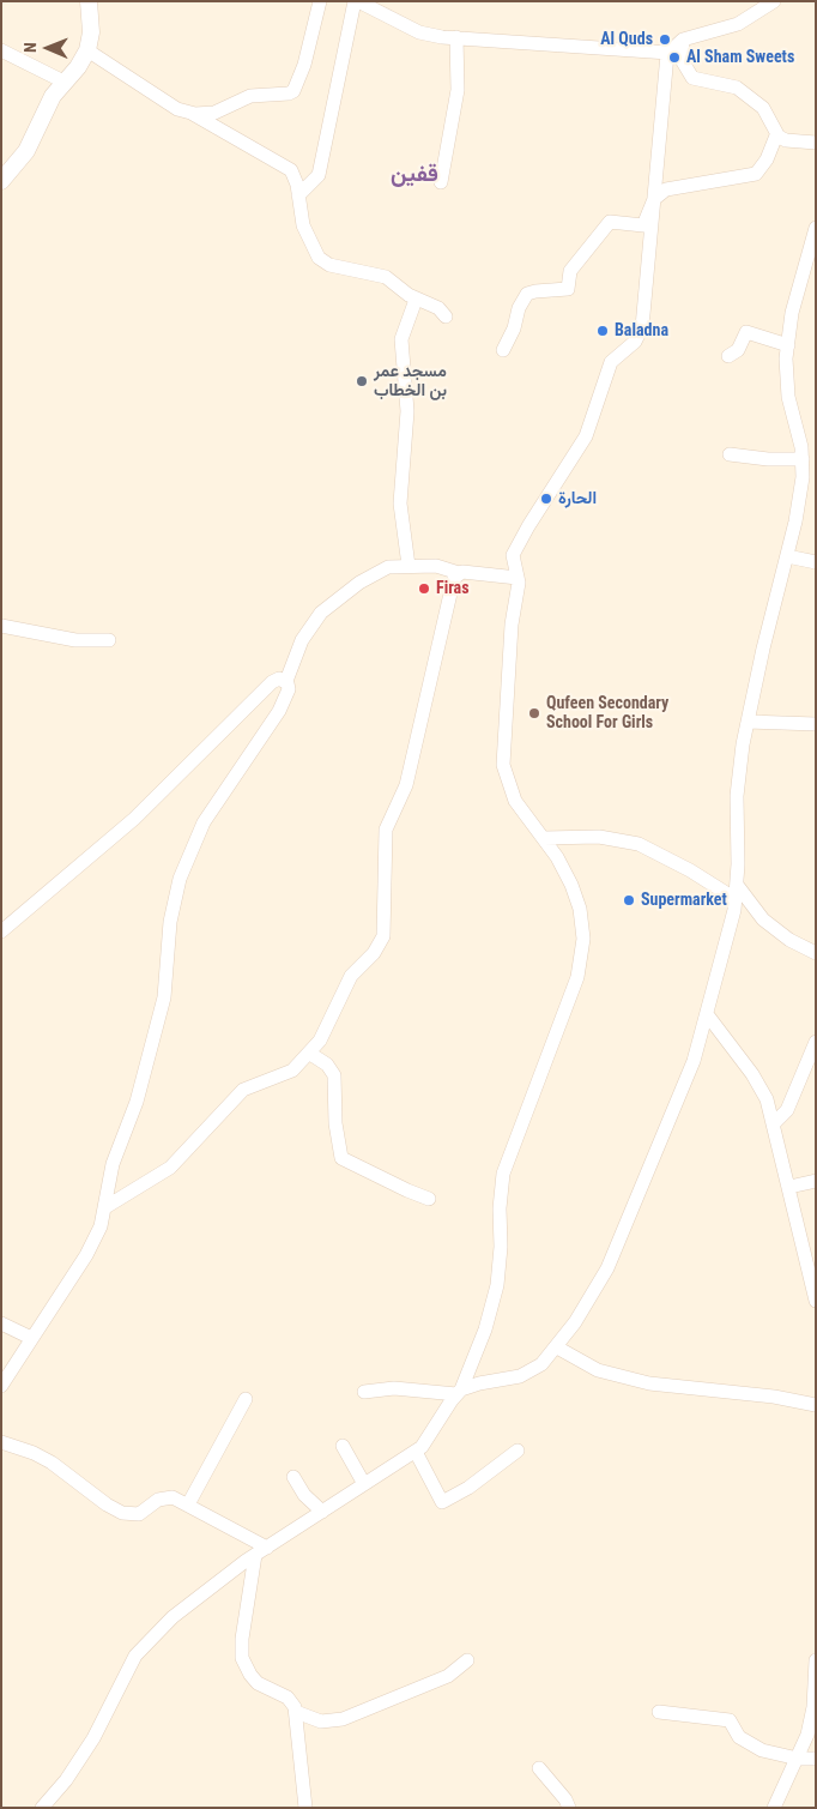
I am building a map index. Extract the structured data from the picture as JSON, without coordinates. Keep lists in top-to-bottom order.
{
  "districts": ["قفين"],
  "places": [
    "Al Quds",
    "Al Sham Sweets",
    "Baladna",
    "مسجد عمر بن الخطاب",
    "الحارة",
    "Firas",
    "Qufeen Secondary School For Girls",
    "Supermarket"
  ],
  "north": "left"
}
